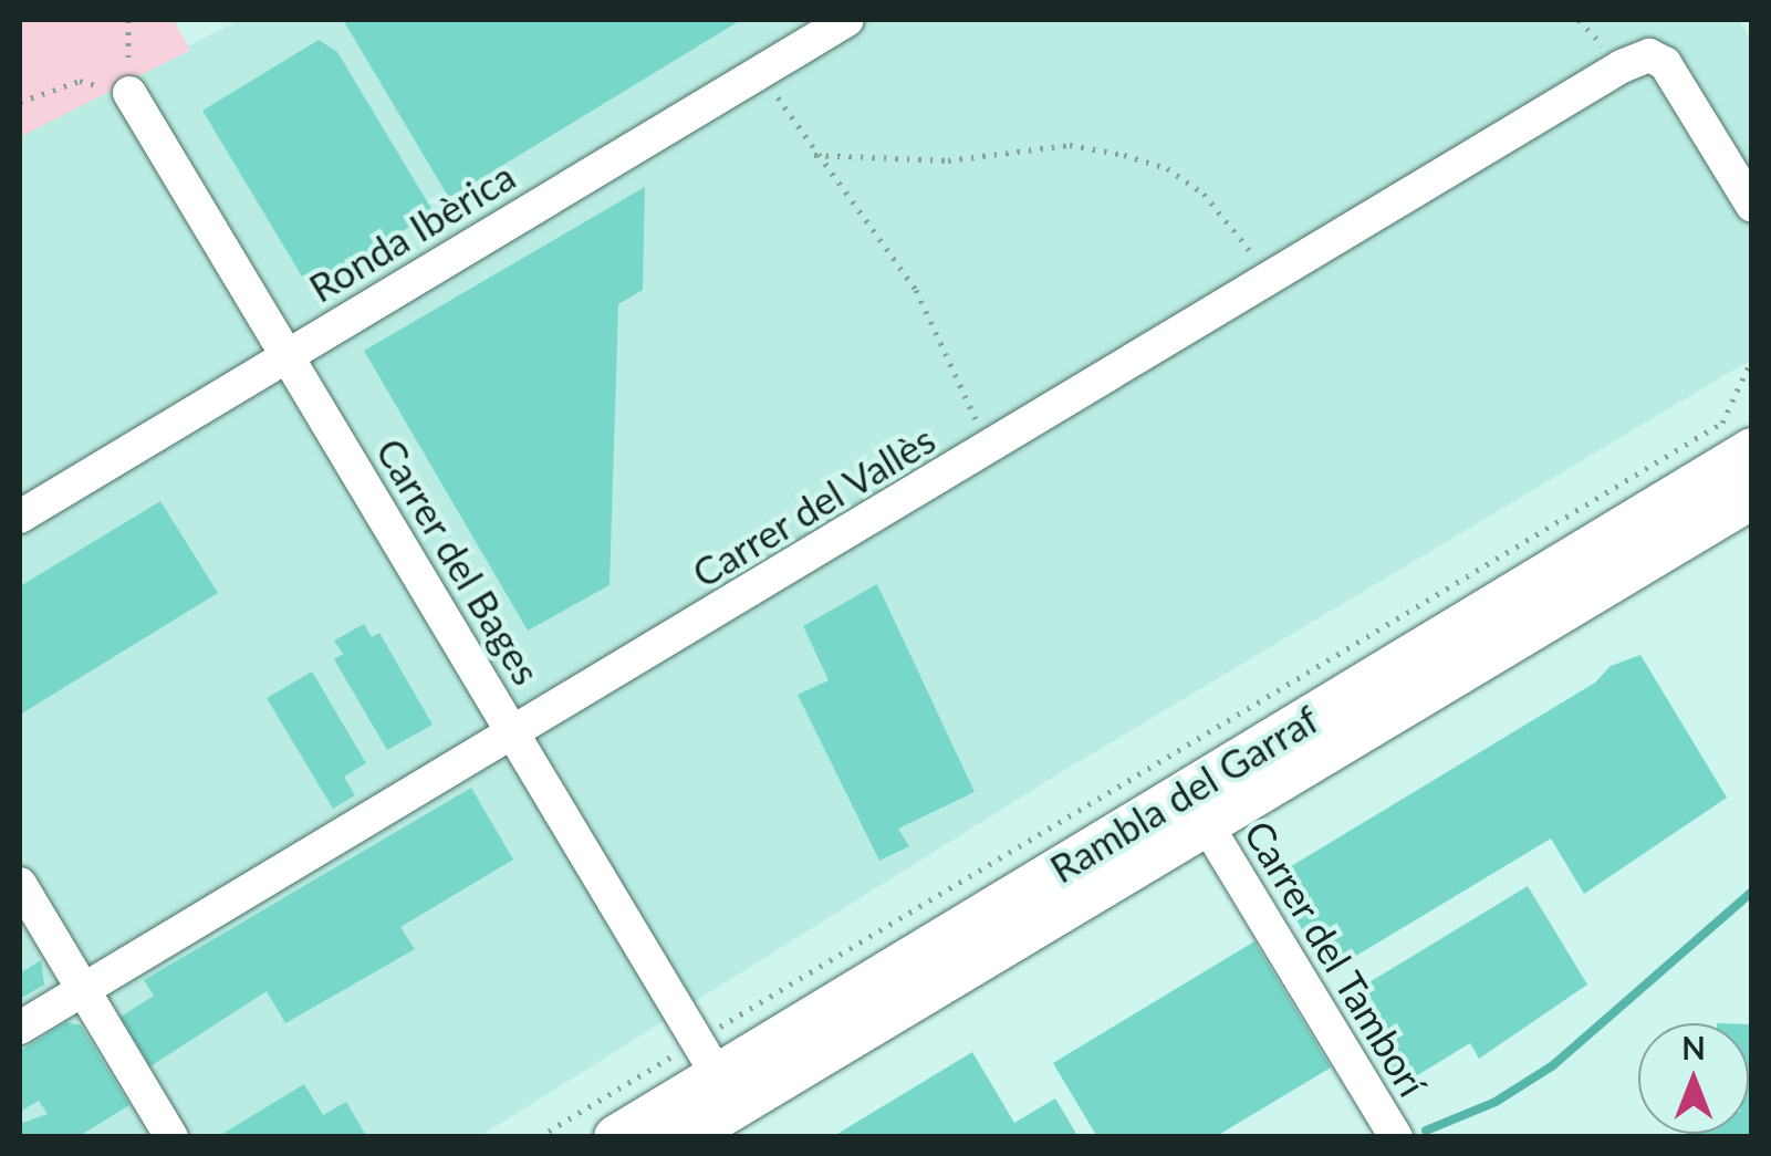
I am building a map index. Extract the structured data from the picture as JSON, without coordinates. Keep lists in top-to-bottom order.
{
  "streets": {
    "street": [
      "Ronda Ibèrica",
      "Carrer del Vallès",
      "Carrer del Bages",
      "Rambla del Garraf",
      "Carrer del Tamborí"
    ]
  },
  "crossings": [
    ["Ronda Ibèrica", "Carrer del Bages"],
    ["Carrer del Vallès", "Carrer del Bages"],
    ["Carrer del Bages", "Rambla del Garraf"],
    ["Rambla del Garraf", "Carrer del Tamborí"]
  ],
  "north": "top"
}
